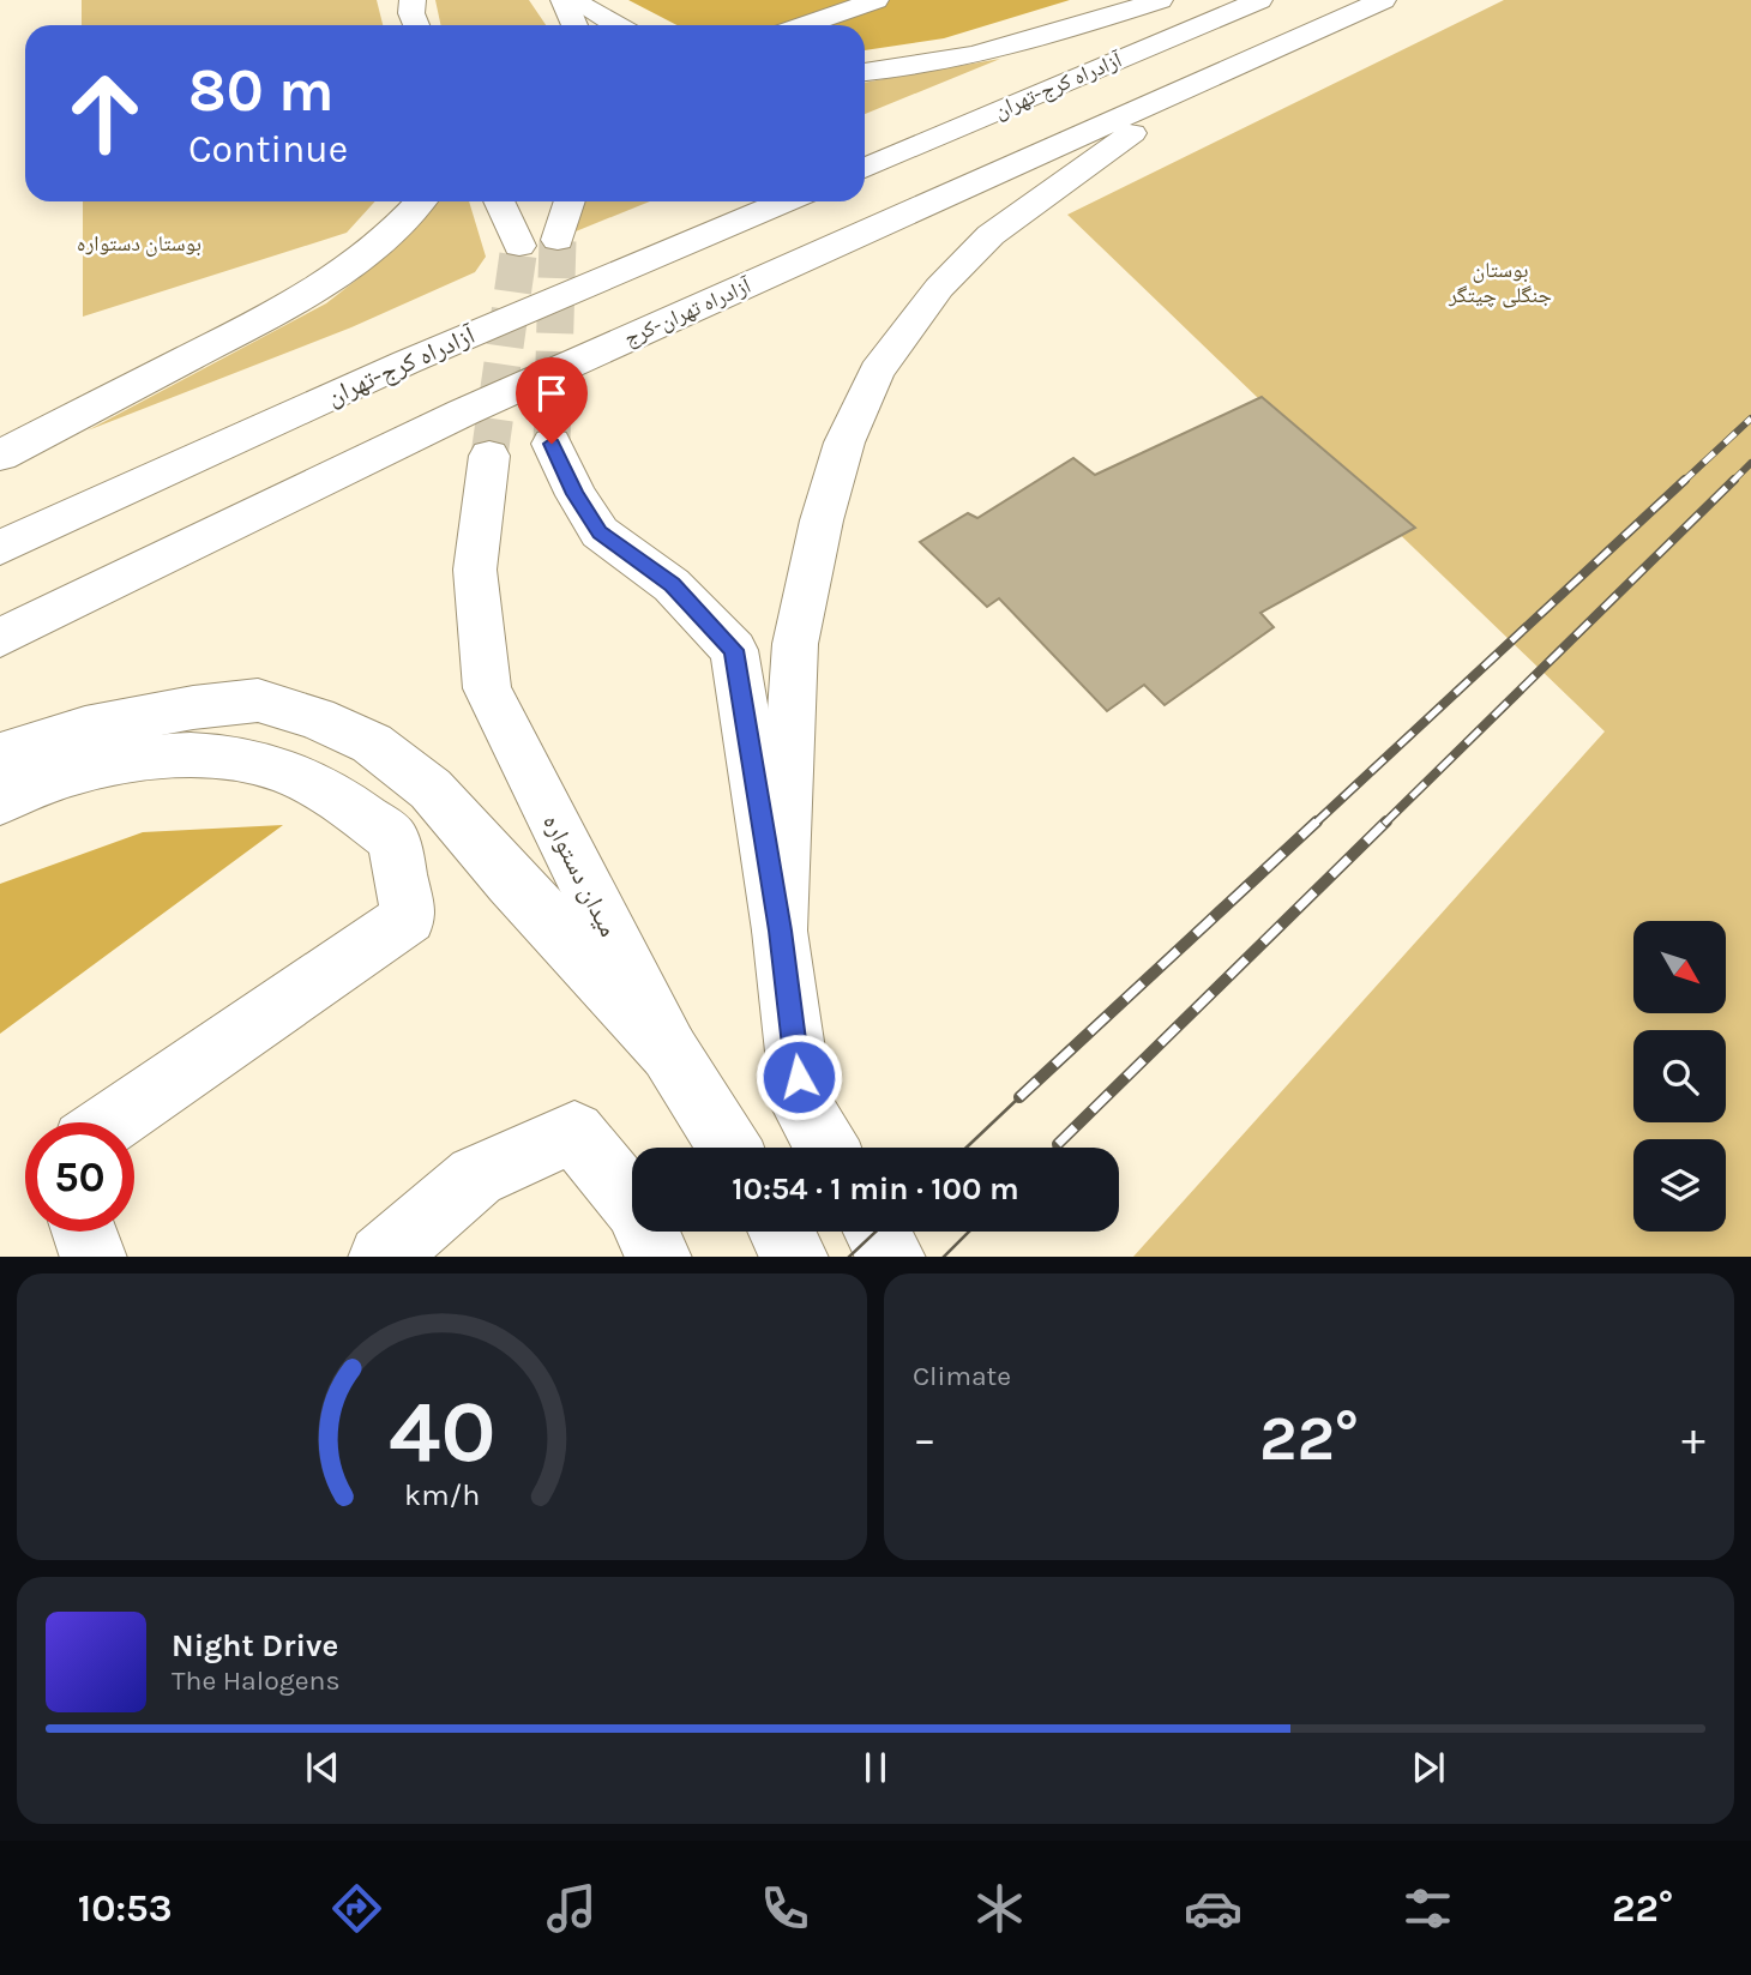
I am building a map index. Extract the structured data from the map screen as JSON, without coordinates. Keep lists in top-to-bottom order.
{
  "streets": {
    "main road": ["آزادراه کرج-تهران", "آزادراه تهران-کرج", "میدان دستواره"]
  },
  "parks": ["بوستان دستواره", "بوستان جنگلی چیتگر"],
  "north": "bottom right",
  "page": {
    "turn": ["80 m", "Continue"],
    "limit": "50",
    "trip": "10:54 · 1 min · 100 m",
    "tile": "Climate",
    "heat": ["−", "22°", "+"],
    "song": ["Night Drive", "The Halogens"],
    "tabs": ["10:53", "22°"],
    "gauge": ["40", "km/h"]
  }
}
